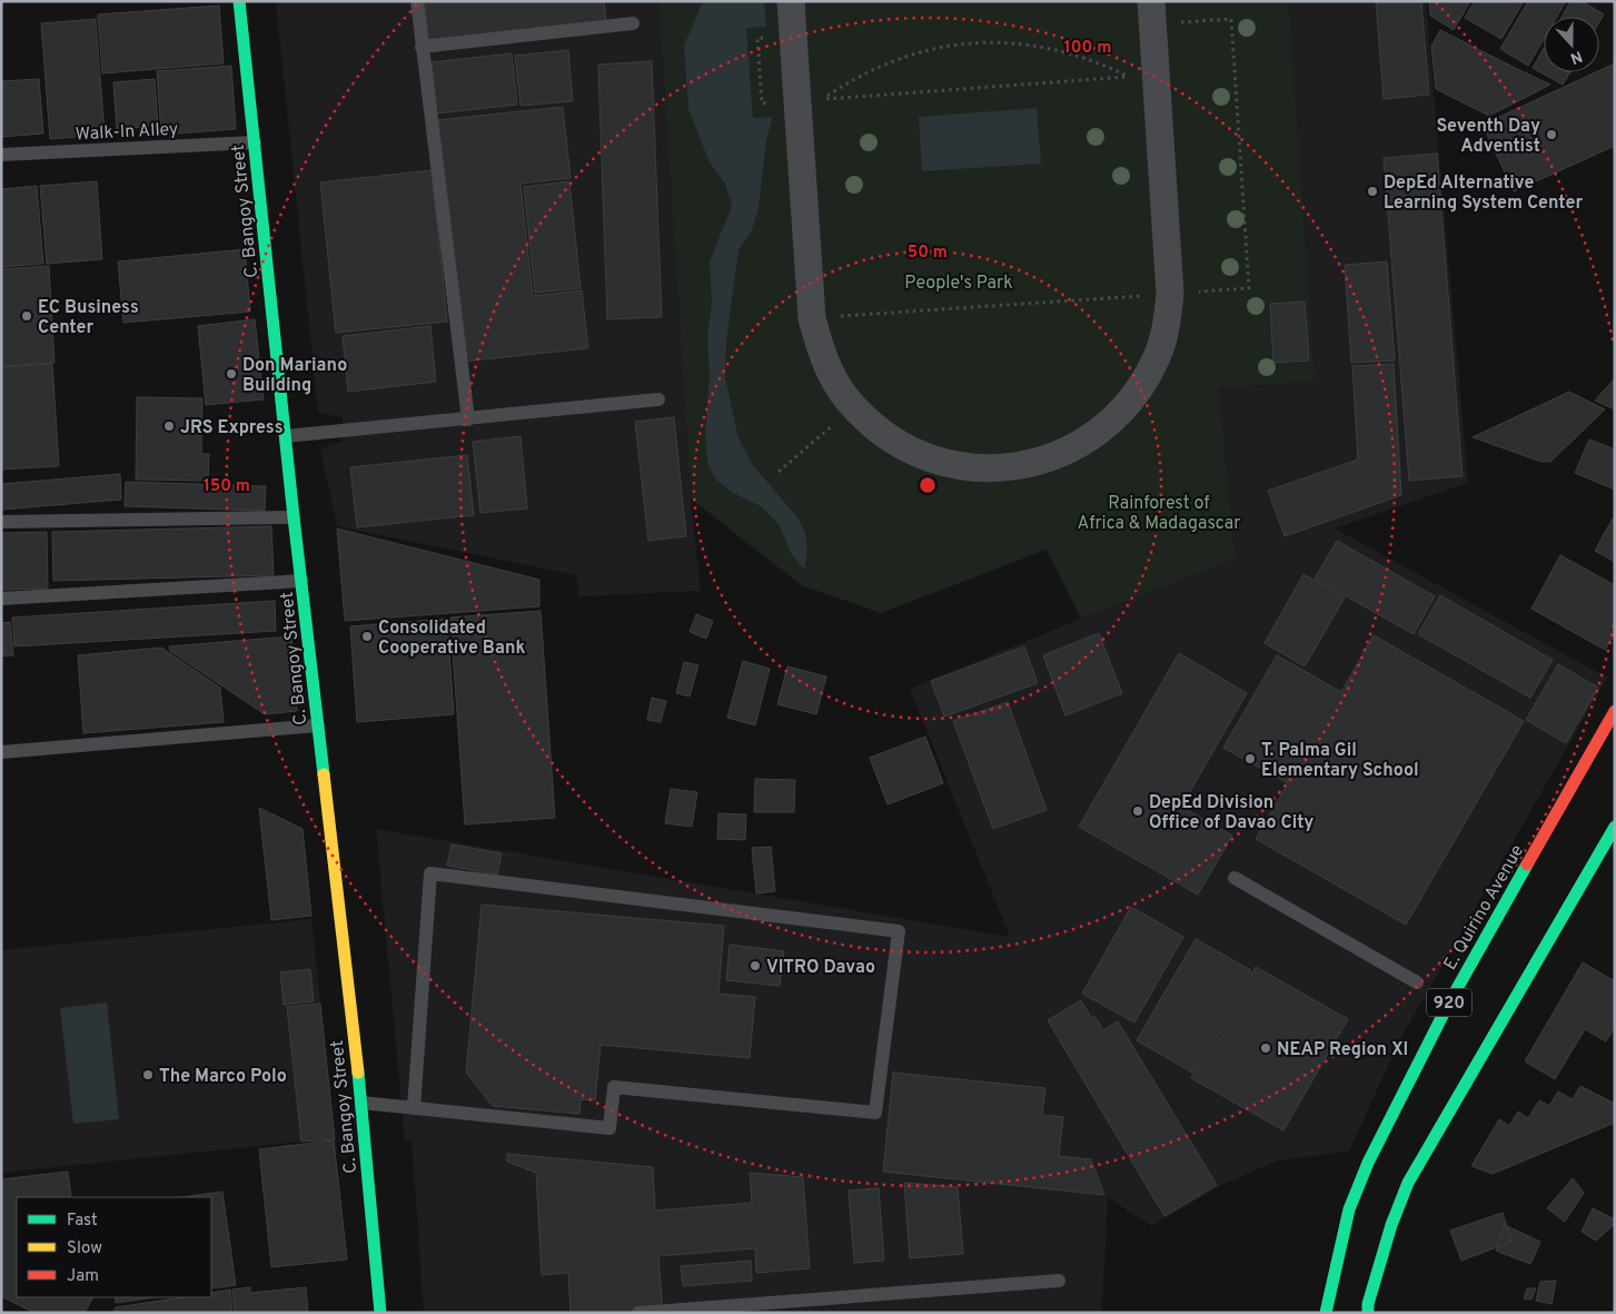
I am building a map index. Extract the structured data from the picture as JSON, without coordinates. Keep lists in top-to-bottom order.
{
  "streets": {
    "main road": ["C. Bangoy Street", "E. Quirino Avenue", "920"],
    "lane": ["Walk-In Alley"]
  },
  "crossings": [
    ["Walk-In Alley", "C. Bangoy Street"]
  ],
  "parks": ["People's Park", "Rainforest of Africa & Madagascar"],
  "places": [
    "Seventh Day Adventist",
    "DepEd Alternative Learning System Center",
    "EC Business Center",
    "Don Mariano Building",
    "JRS Express",
    "Consolidated Cooperative Bank",
    "T. Palma Gil Elementary School",
    "DepEd Division Office of Davao City",
    "VITRO Davao",
    "NEAP Region XI",
    "The Marco Polo"
  ],
  "legend": ["Fast", "Slow", "Jam"],
  "north": "bottom",
  "rings": ["100 m", "50 m", "150 m"]
}
